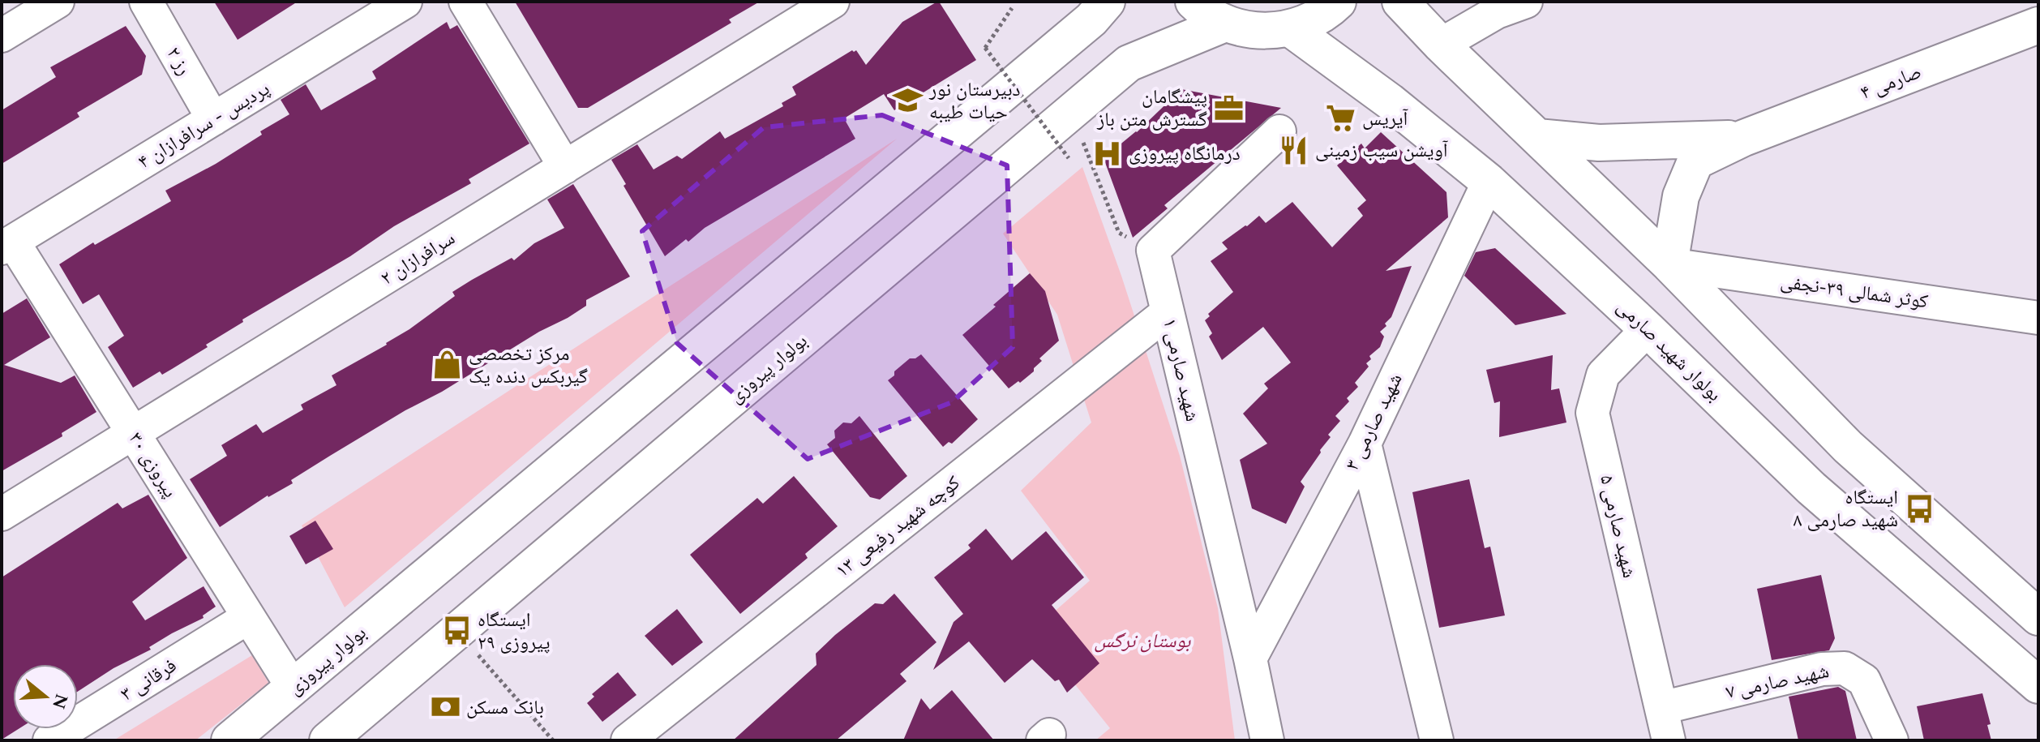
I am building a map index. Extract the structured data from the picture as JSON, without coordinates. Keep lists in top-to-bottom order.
{
  "streets": {
    "main road": ["صارمی ۴", "بولوار شهید صارمی", "بولوار پیروزی"],
    "street": [
      "رز ۲",
      "پردیس - سرافرازان ۴",
      "سرافرازان ۲",
      "کوثر شمالی ۳۹-نجفی",
      "شهید صارمی ۱",
      "شهید صارمی ۳",
      "پیروزی ۳۰",
      "کوچه شهید رفیعی ۱۳",
      "شهید صارمی ۵",
      "فرقانی ۳",
      "شهید صارمی ۷"
    ]
  },
  "crossings": [
    ["رز ۲", "پردیس - سرافرازان ۴"],
    ["پردیس - سرافرازان ۴", "پیروزی ۳۰"],
    ["سرافرازان ۲", "پیروزی ۳۰"],
    ["بولوار شهید صارمی", "شهید صارمی ۳"],
    ["بولوار شهید صارمی", "شهید صارمی ۵"],
    ["بولوار پیروزی", "پیروزی ۳۰"],
    ["شهید صارمی ۱", "شهید صارمی ۳"],
    ["شهید صارمی ۱", "کوچه شهید رفیعی ۱۳"],
    ["پیروزی ۳۰", "فرقانی ۳"],
    ["شهید صارمی ۵", "شهید صارمی ۷"]
  ],
  "parks": ["بوستان نرگس"],
  "places": {
    "school or university": ["دبیرستان نور حیات طیبه"],
    "office": ["پیشگامان گسترش متن باز"],
    "supermarket": ["آیریس"],
    "restaurant": ["آویشن سیب زمینی"],
    "hospital": ["درمانگاه پیروزی"],
    "shop": ["مرکز تخصصی گیربکس دنده یک"],
    "bus stop": ["ایستگاه شهید صارمی ۸", "ایستگاه پیروزی ۲۹"],
    "bank": ["بانک مسکن"]
  },
  "north": "right"
}
